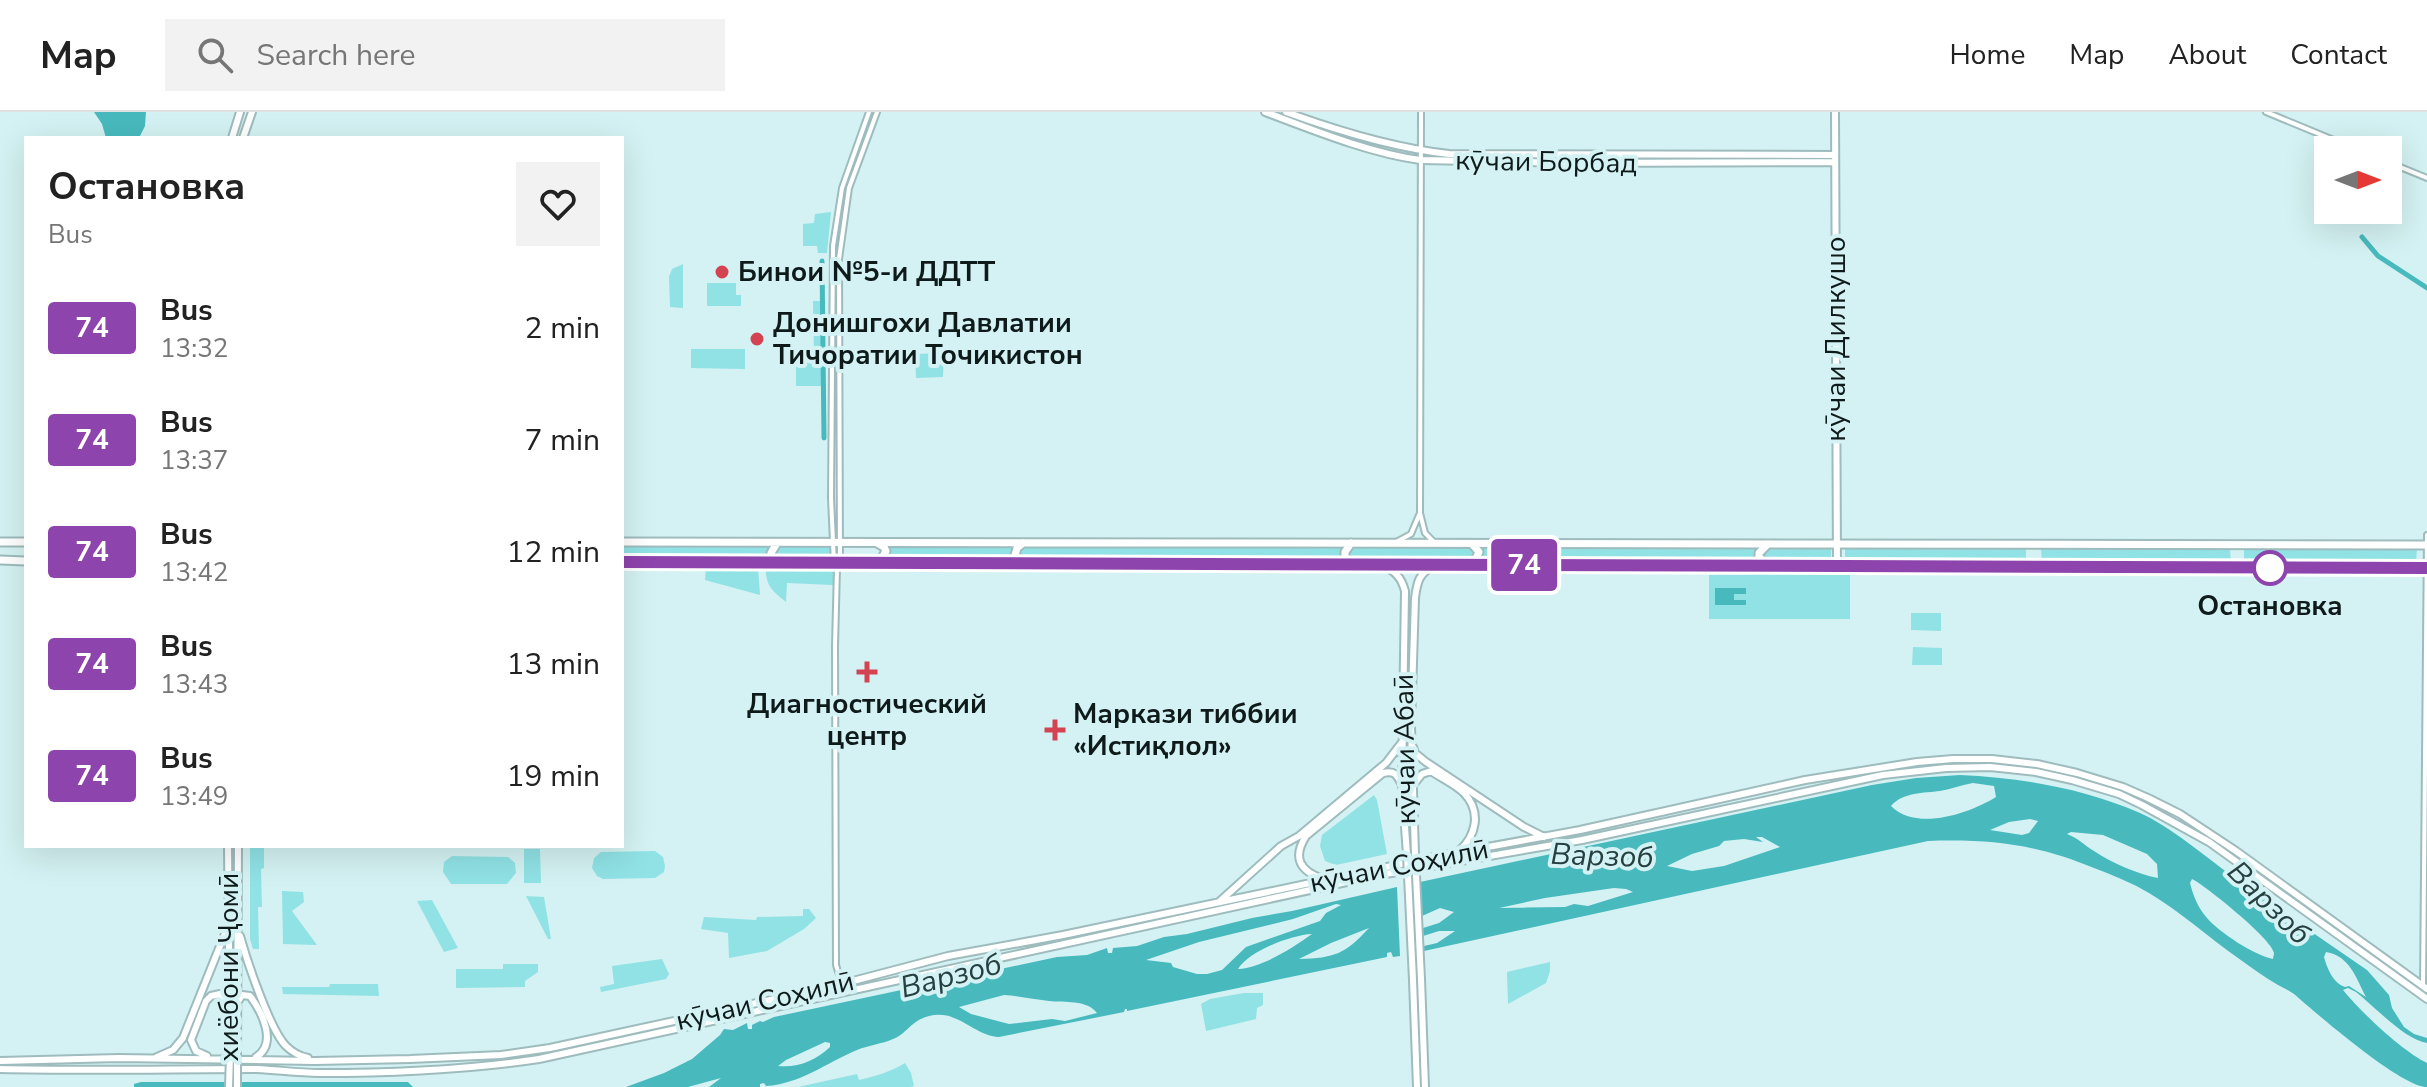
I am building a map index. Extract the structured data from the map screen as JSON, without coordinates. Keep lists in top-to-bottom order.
{
  "streets": {
    "main road": [
      "кӯчаи Борбад",
      "кӯчаи Дилкушо",
      "кӯчаи Абаӣ",
      "кӯчаи Соҳилӣ",
      "хиёбони Ҷомӣ"
    ]
  },
  "crossings": [
    ["кӯчаи Борбад", "кӯчаи Дилкушо"]
  ],
  "water": ["Варзоб"],
  "places": {
    "other": ["Бинои №5-и ДДТТ", "Донишгохи Давлатии Тичоратии Точикистон", "Остановка"],
    "health": ["Диагностический центр", "Маркази тиббии «Истиқлол»"]
  },
  "lines": ["bus line 74"],
  "north": "right",
  "page": {
    "header": "Map",
    "search": "Search here",
    "nav": [
      "Home",
      "Map",
      "About",
      "Contact"
    ],
    "on_map": "74",
    "heading": ["Остановка", "Bus"],
    "list": [
      {
        "mark": "74",
        "name": "Bus",
        "note": "13:32",
        "value": "2 min"
      },
      {
        "mark": "74",
        "name": "Bus",
        "note": "13:37",
        "value": "7 min"
      },
      {
        "mark": "74",
        "name": "Bus",
        "note": "13:42",
        "value": "12 min"
      },
      {
        "mark": "74",
        "name": "Bus",
        "note": "13:43",
        "value": "13 min"
      },
      {
        "mark": "74",
        "name": "Bus",
        "note": "13:49",
        "value": "19 min"
      }
    ]
  }
}
